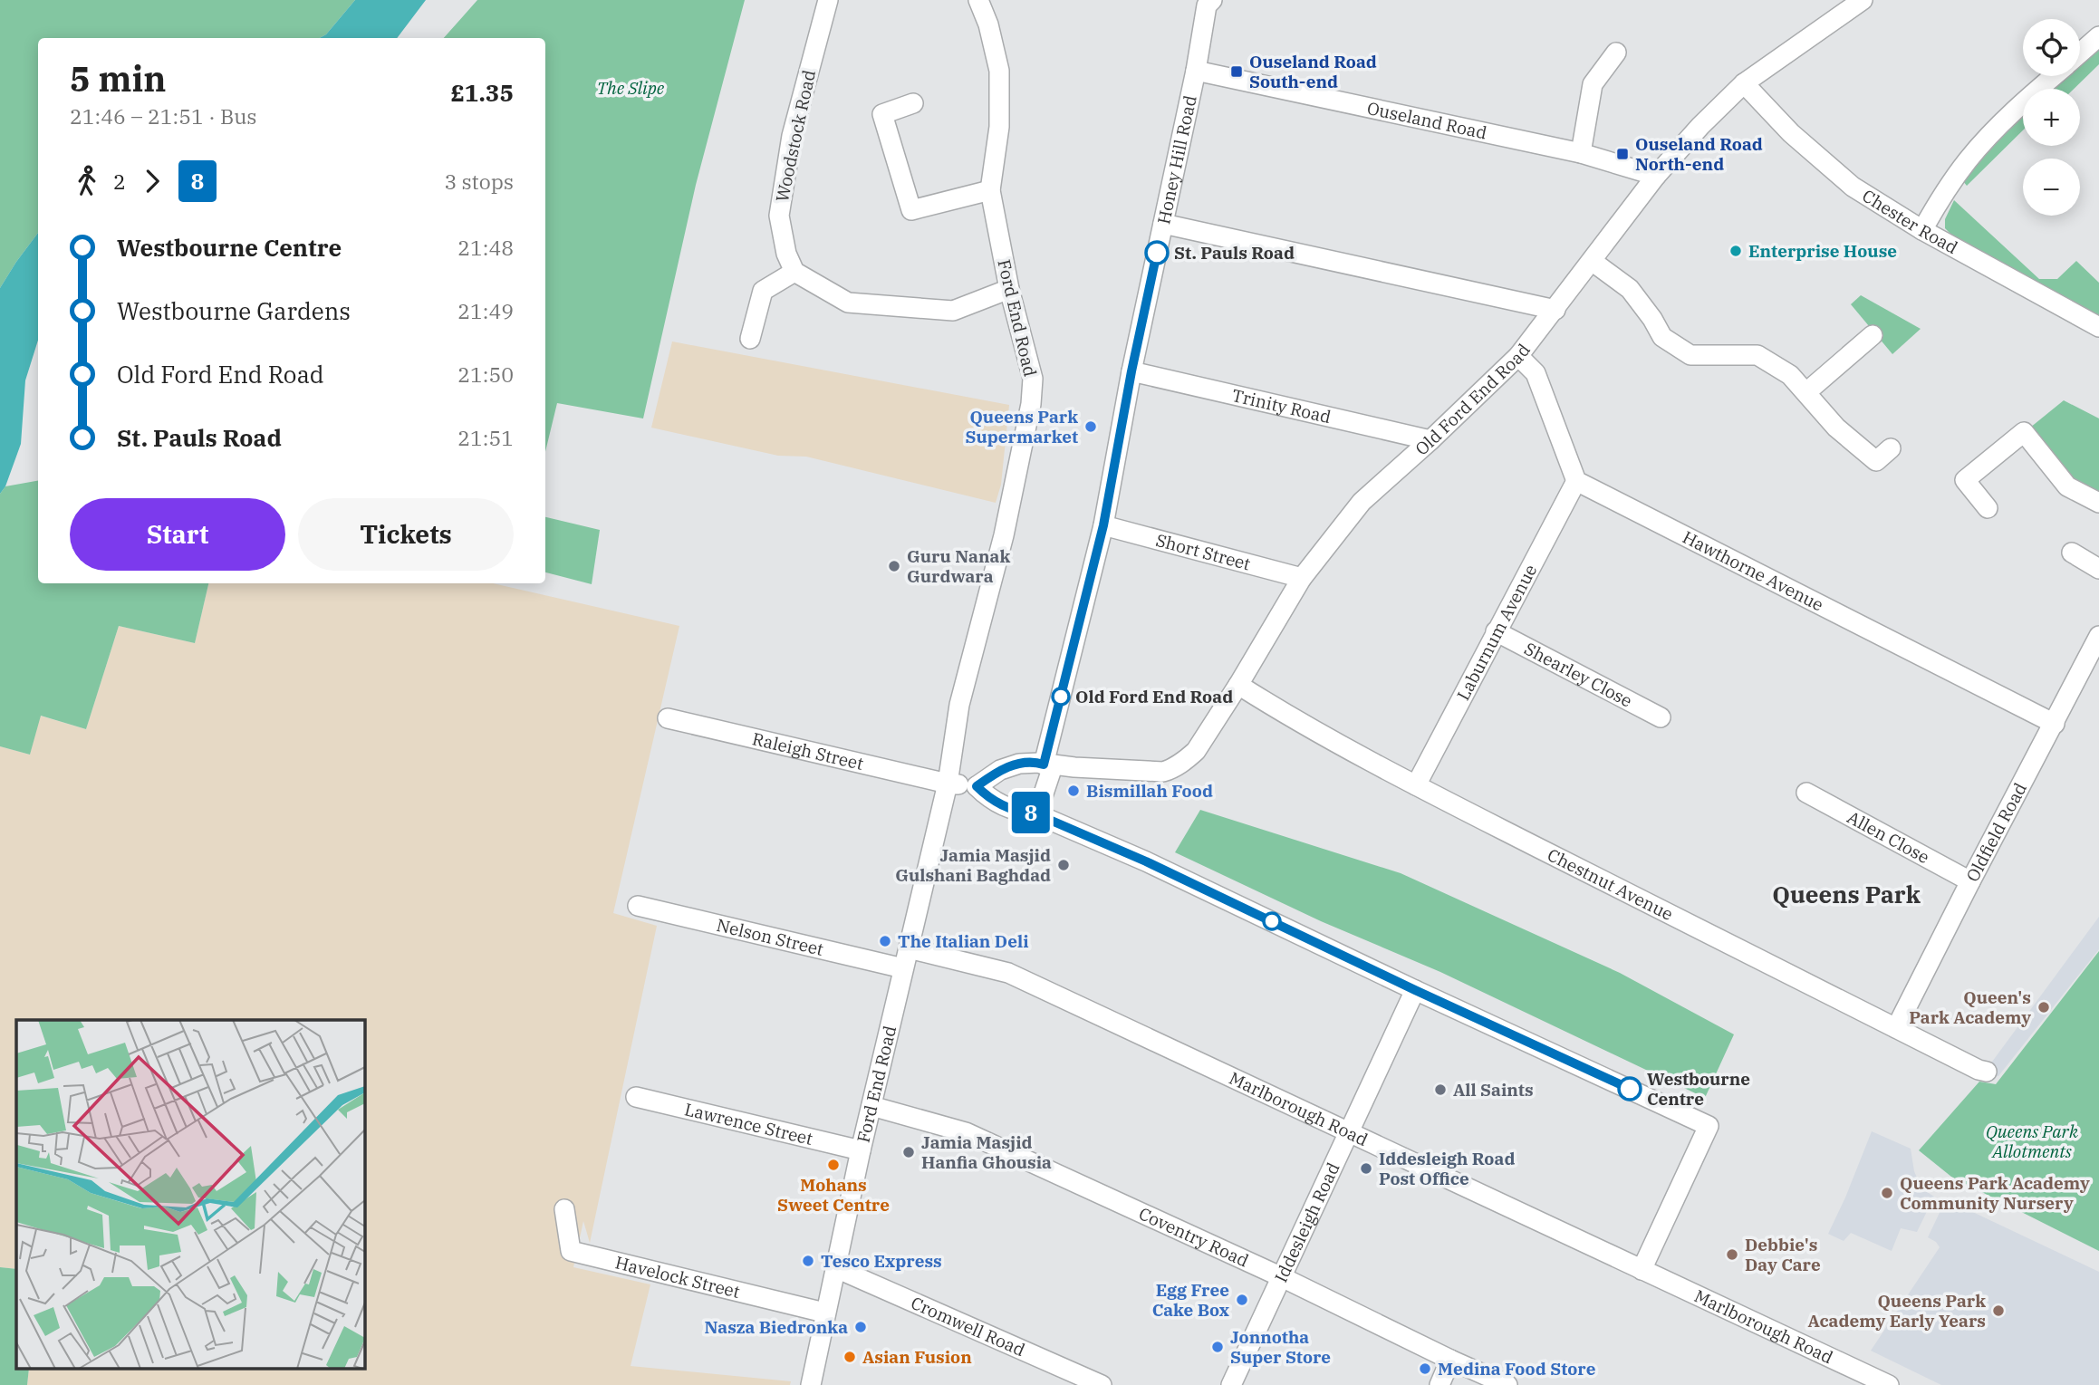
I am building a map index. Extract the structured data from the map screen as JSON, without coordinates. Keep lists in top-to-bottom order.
{
  "streets": {
    "street": [
      "Ouseland Road",
      "Woodstock Road",
      "Honey Hill Road",
      "Chester Road",
      "Ford End Road",
      "Old Ford End Road",
      "Trinity Road",
      "Short Street",
      "Hawthorne Avenue",
      "Laburnum Avenue",
      "Shearley Close",
      "Raleigh Street",
      "Oldfield Road",
      "Allen Close",
      "Chestnut Avenue",
      "Nelson Street",
      "Marlborough Road",
      "Lawrence Street",
      "Iddesleigh Road",
      "Coventry Road",
      "Havelock Street",
      "Cromwell Road"
    ]
  },
  "crossings": [
    ["Ouseland Road", "Honey Hill Road"],
    ["Ouseland Road", "Old Ford End Road"],
    ["Honey Hill Road", "Old Ford End Road"],
    ["Honey Hill Road", "Trinity Road"],
    ["Honey Hill Road", "Short Street"],
    ["Chester Road", "Old Ford End Road"],
    ["Ford End Road", "Raleigh Street"],
    ["Ford End Road", "Nelson Street"],
    ["Ford End Road", "Marlborough Road"],
    ["Ford End Road", "Lawrence Street"],
    ["Ford End Road", "Coventry Road"],
    ["Ford End Road", "Havelock Street"],
    ["Ford End Road", "Cromwell Road"],
    ["Old Ford End Road", "Trinity Road"],
    ["Old Ford End Road", "Short Street"],
    ["Old Ford End Road", "Chestnut Avenue"],
    ["Hawthorne Avenue", "Laburnum Avenue"],
    ["Hawthorne Avenue", "Oldfield Road"],
    ["Laburnum Avenue", "Shearley Close"],
    ["Laburnum Avenue", "Chestnut Avenue"],
    ["Oldfield Road", "Allen Close"],
    ["Oldfield Road", "Chestnut Avenue"],
    ["Marlborough Road", "Iddesleigh Road"],
    ["Iddesleigh Road", "Coventry Road"]
  ],
  "districts": ["Queens Park"],
  "parks": ["The Slipe", "Queens Park Allotments"],
  "places": {
    "transit": ["Ouseland Road South-end", "Ouseland Road North-end"],
    "other": [
      "Enterprise House",
      "St. Pauls Road",
      "Queens Park Supermarket",
      "Guru Nanak Gurdwara",
      "Old Ford End Road",
      "Bismillah Food",
      "Jamia Masjid Gulshani Baghdad",
      "The Italian Deli",
      "Queen's Park Academy",
      "Westbourne Centre",
      "All Saints",
      "Jamia Masjid Hanfia Ghousia",
      "Mohans Sweet Centre",
      "Iddesleigh Road Post Office",
      "Queens Park Academy Community Nursery",
      "Debbie's Day Care",
      "Tesco Express",
      "Egg Free Cake Box",
      "Queens Park Academy Early Years",
      "Nasza Biedronka",
      "Jonnotha Super Store",
      "Asian Fusion",
      "Medina Food Store"
    ]
  },
  "lines": ["bus line 8"],
  "page": {
    "on_map": "8",
    "map_buttons": ["+", "−"],
    "heading": ["5 min", "21:46 – 21:51 · Bus", "£1.35"],
    "legs": ["2", "8", "3 stops"],
    "list": [
      {
        "name": "Westbourne Centre",
        "value": "21:48"
      },
      {
        "name": "Westbourne Gardens",
        "value": "21:49"
      },
      {
        "name": "Old Ford End Road",
        "value": "21:50"
      },
      {
        "name": "St. Pauls Road",
        "value": "21:51"
      }
    ],
    "buttons": ["Start", "Tickets"]
  }
}
